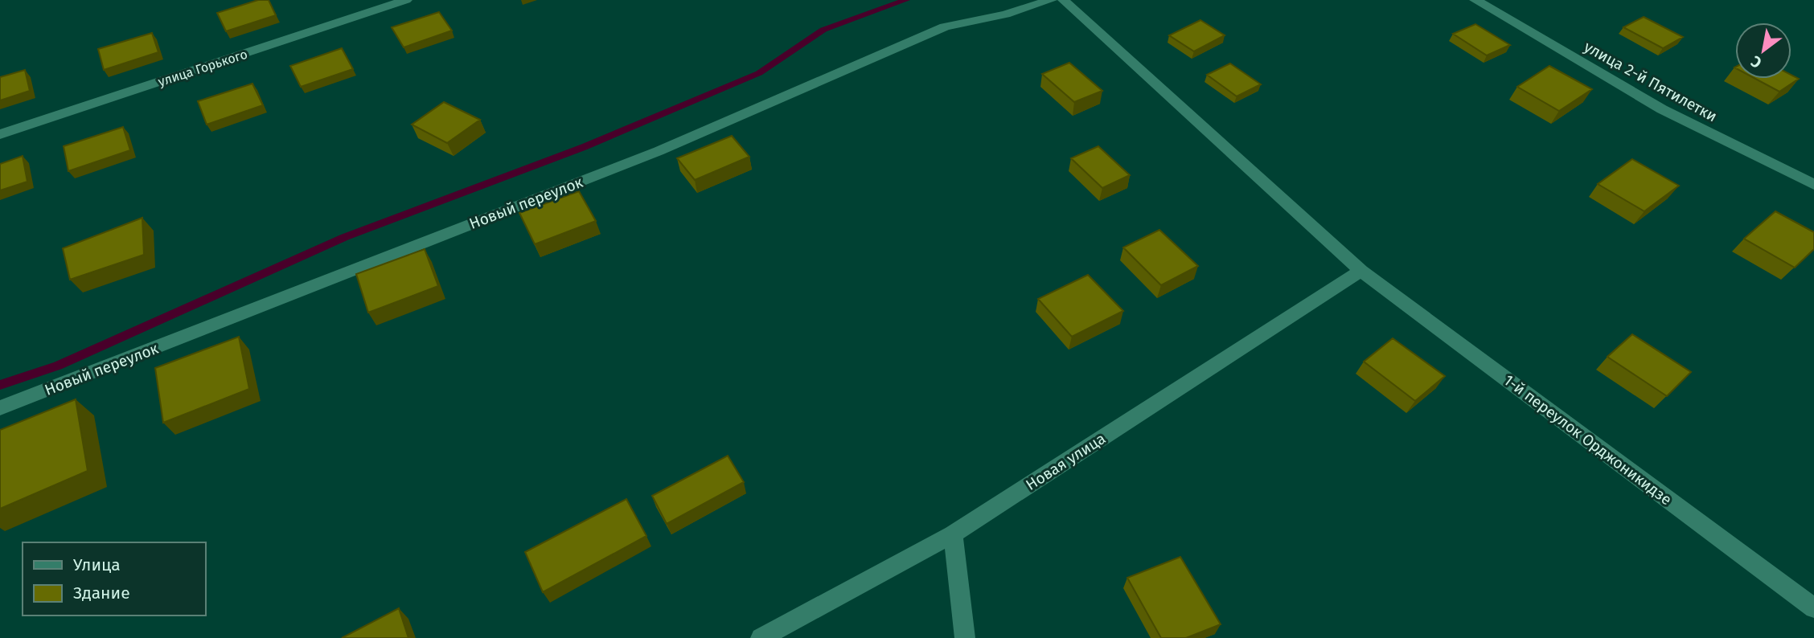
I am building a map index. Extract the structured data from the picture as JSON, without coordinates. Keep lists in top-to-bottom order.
{
  "streets": {
    "street": [
      "улица Горького",
      "улица 2-й Пятилетки",
      "Новый переулок",
      "1-й переулок Орджоникидзе",
      "Новая улица"
    ]
  },
  "crossings": [
    ["1-й переулок Орджоникидзе", "Новая улица"]
  ],
  "legend": ["Улица", "Здание"],
  "north": "bottom left"
}
